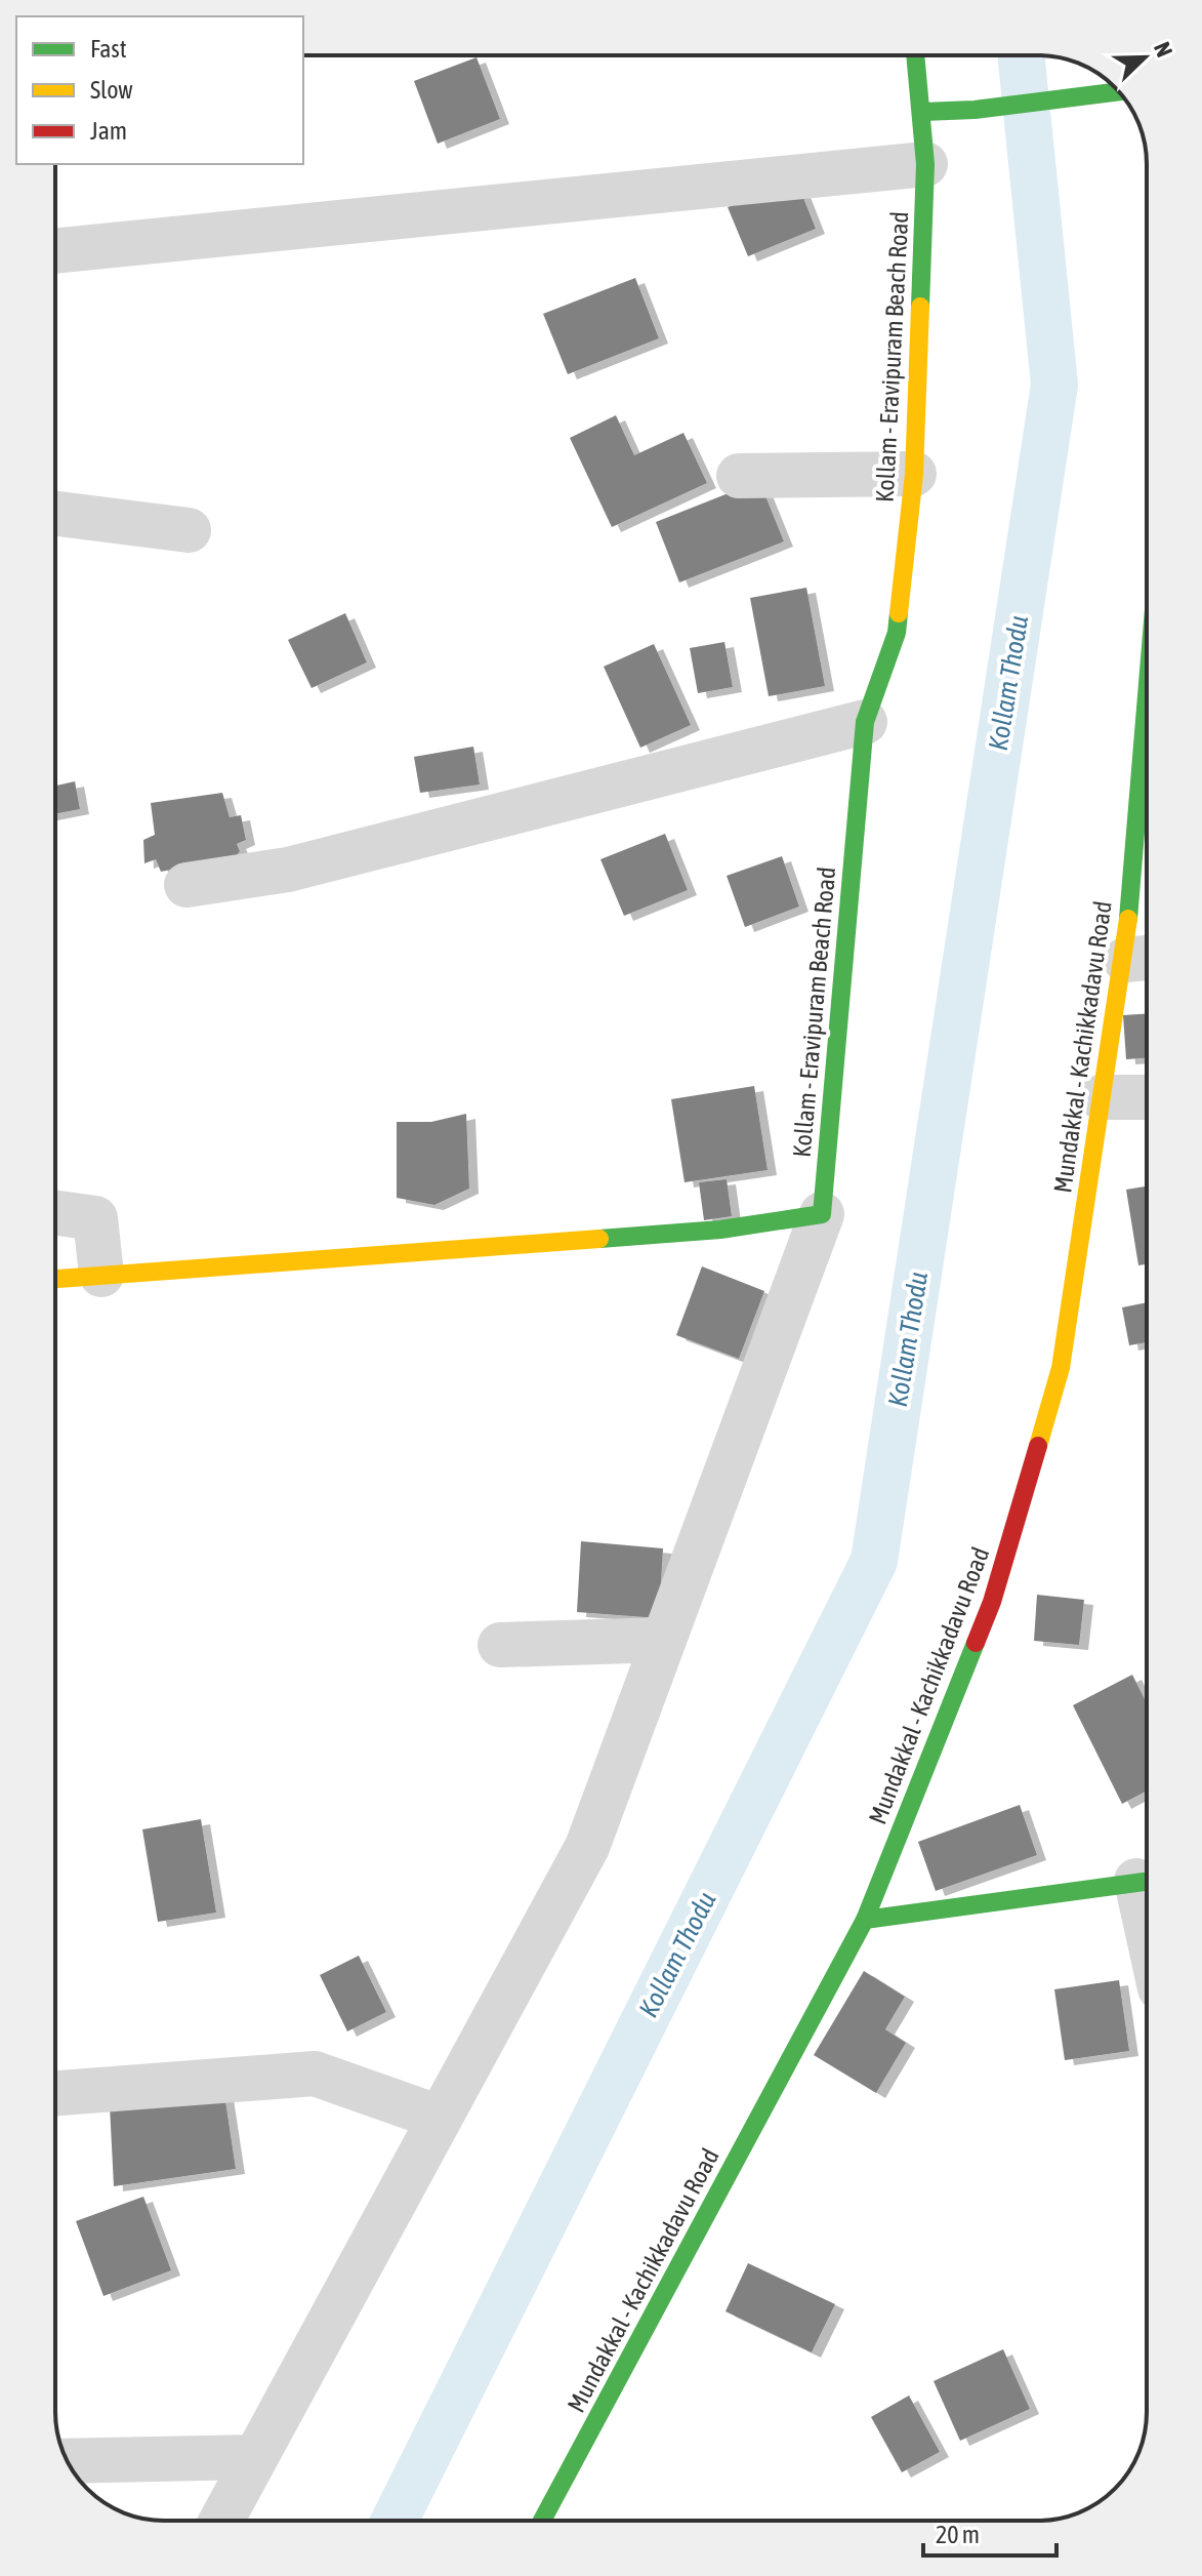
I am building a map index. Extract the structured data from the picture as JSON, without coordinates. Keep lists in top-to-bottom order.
{
  "streets": {
    "street": ["Kollam - Eravipuram Beach Road", "Mundakkal - Kachikkadavu Road"]
  },
  "water": ["Kollam Thodu"],
  "legend": ["Fast", "Slow", "Jam"],
  "scale_bar": "20 m",
  "north": "top right"
}
